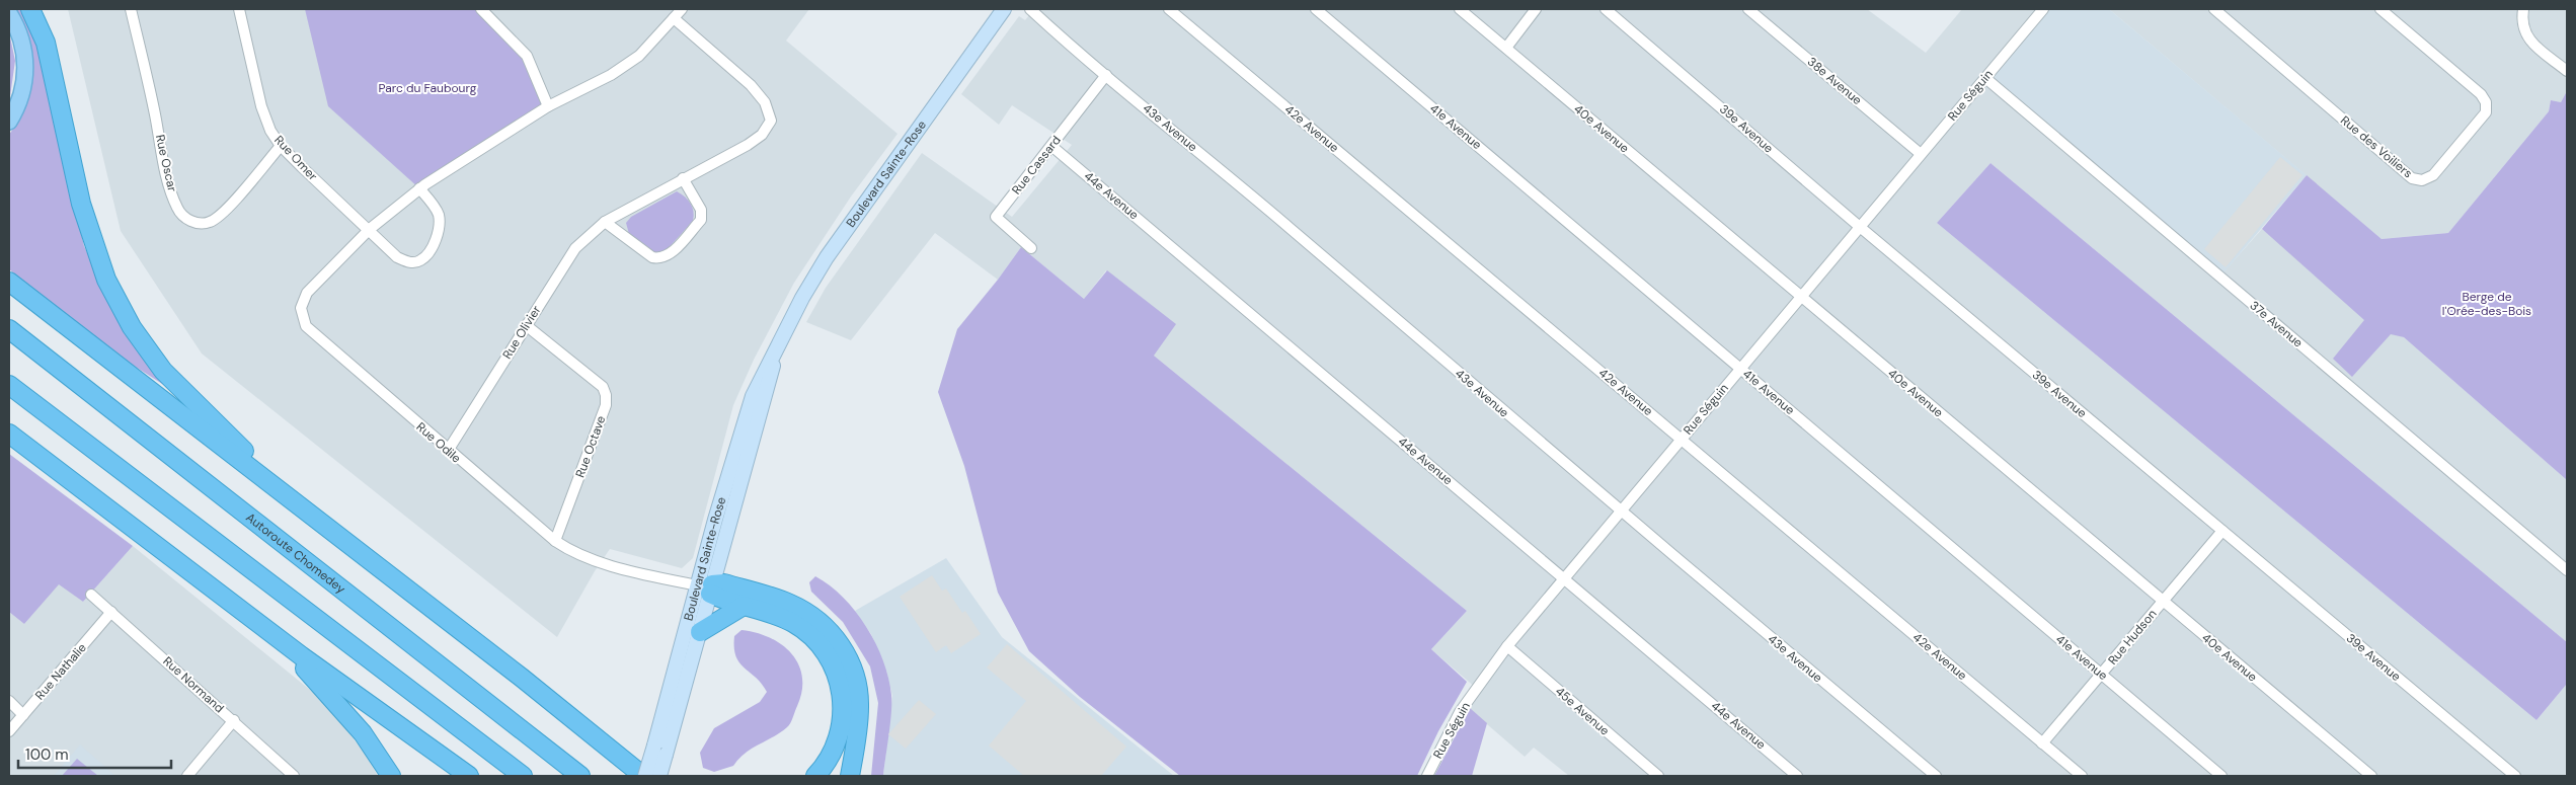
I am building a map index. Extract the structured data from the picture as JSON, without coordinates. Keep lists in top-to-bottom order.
{
  "streets": {
    "highway": ["Autoroute Chomedey"],
    "street": [
      "38e Avenue",
      "Rue Séguin",
      "41e Avenue",
      "43e Avenue",
      "42e Avenue",
      "40e Avenue",
      "39e Avenue",
      "Rue des Voiliers",
      "Rue Omer",
      "Rue Oscar",
      "Rue Cassard",
      "Boulevard Sainte-Rose",
      "44e Avenue",
      "37e Avenue",
      "Rue Olivier",
      "Rue Odile",
      "Rue Octave",
      "Rue Hudson",
      "Rue Nathalie",
      "Rue Normand",
      "45e Avenue"
    ]
  },
  "crossings": [
    ["38e Avenue", "Rue Séguin"],
    ["Rue Séguin", "41e Avenue"],
    ["Rue Séguin", "43e Avenue"],
    ["Rue Séguin", "42e Avenue"],
    ["Rue Séguin", "40e Avenue"],
    ["Rue Séguin", "39e Avenue"],
    ["Rue Séguin", "44e Avenue"],
    ["Rue Séguin", "37e Avenue"],
    ["Rue Séguin", "45e Avenue"],
    ["41e Avenue", "Rue Hudson"],
    ["43e Avenue", "Rue Cassard"],
    ["42e Avenue", "Rue Hudson"],
    ["40e Avenue", "Rue Hudson"],
    ["39e Avenue", "Rue Hudson"],
    ["Rue Omer", "Rue Oscar"],
    ["Rue Omer", "Rue Odile"],
    ["Rue Cassard", "44e Avenue"],
    ["Boulevard Sainte-Rose", "Rue Odile"],
    ["Rue Olivier", "Rue Odile"],
    ["Rue Olivier", "Rue Octave"],
    ["Rue Odile", "Rue Octave"],
    ["Rue Nathalie", "Rue Normand"]
  ],
  "parks": ["Parc du Faubourg", "Berge de l'Orée-des-Bois"],
  "scale_bar": "100 m"
}
